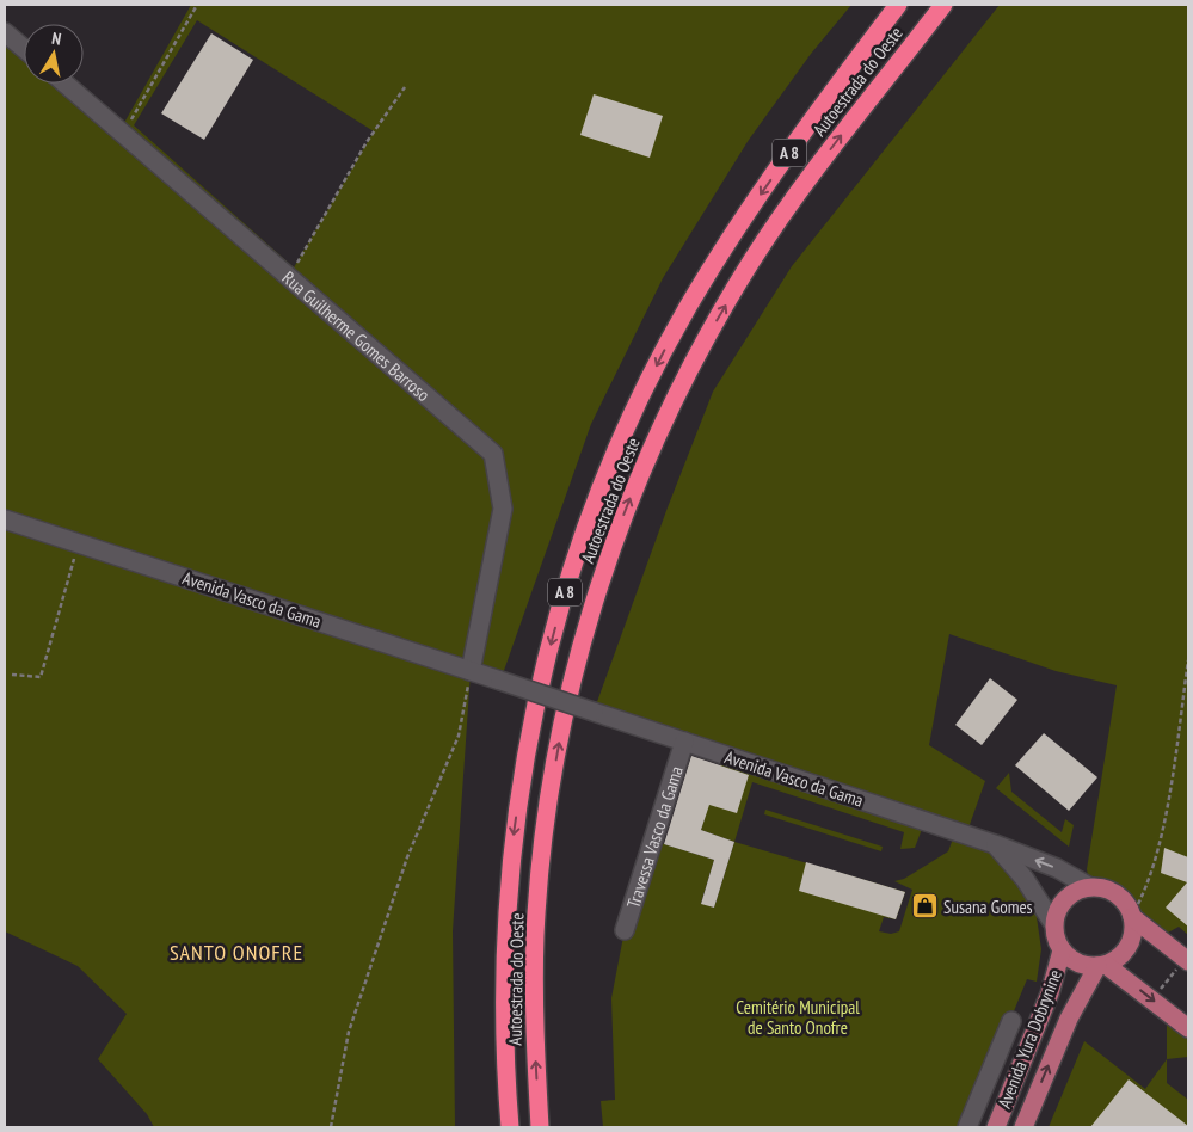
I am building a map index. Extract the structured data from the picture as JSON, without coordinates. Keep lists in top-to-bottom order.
{
  "streets": {
    "highway": ["Autoestrada do Oeste", "A 8"],
    "main road": ["Avenida Yura Dobrynine"],
    "street": ["Rua Guilherme Gomes Barroso", "Avenida Vasco da Gama", "Travessa Vasco da Gama"]
  },
  "crossings": [
    ["Rua Guilherme Gomes Barroso", "Avenida Vasco da Gama"],
    ["Avenida Vasco da Gama", "Travessa Vasco da Gama"],
    ["Avenida Vasco da Gama", "Avenida Yura Dobrynine"]
  ],
  "districts": ["SANTO ONOFRE"],
  "parks": ["Cemitério Municipal de Santo Onofre"],
  "places": {
    "shop": ["Susana Gomes"]
  },
  "north": "top"
}
